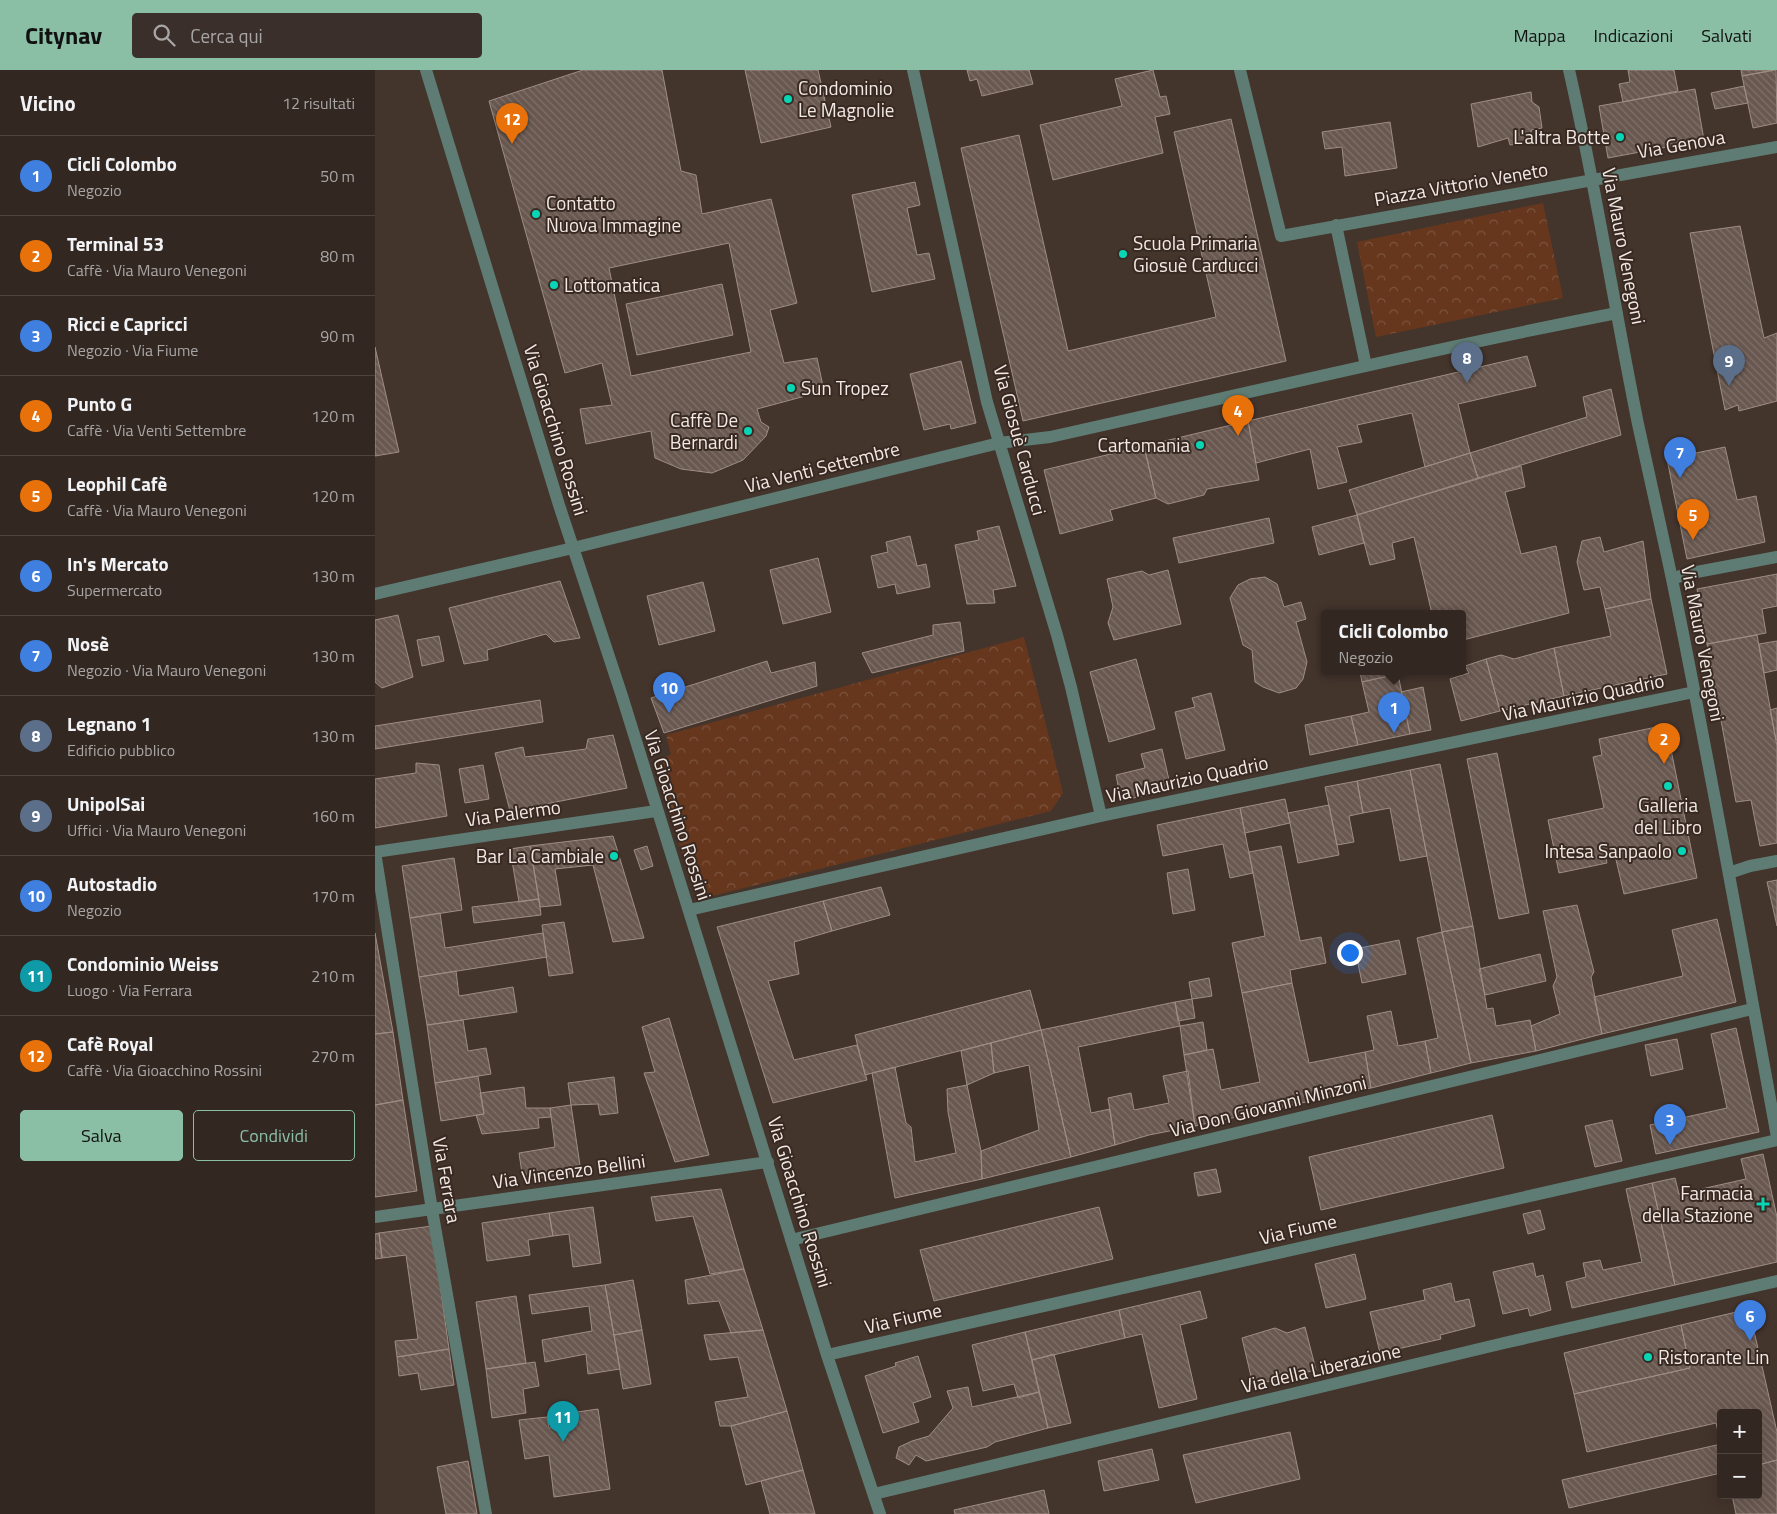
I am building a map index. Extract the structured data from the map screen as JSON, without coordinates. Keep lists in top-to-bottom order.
{
  "streets": {
    "street": [
      "Via Genova",
      "Piazza Vittorio Veneto",
      "Via Mauro Venegoni",
      "Via Gioacchino Rossini",
      "Via Giosuè Carducci",
      "Via Venti Settembre",
      "Via Maurizio Quadrio",
      "Via Palermo",
      "Via Don Giovanni Minzoni",
      "Via Vincenzo Bellini",
      "Via Ferrara",
      "Via Fiume",
      "Via della Liberazione"
    ]
  },
  "crossings": [
    ["Via Genova", "Piazza Vittorio Veneto"],
    ["Via Genova", "Via Mauro Venegoni"],
    ["Piazza Vittorio Veneto", "Via Mauro Venegoni"],
    ["Via Mauro Venegoni", "Via Maurizio Quadrio"],
    ["Via Mauro Venegoni", "Via Don Giovanni Minzoni"],
    ["Via Mauro Venegoni", "Via Fiume"],
    ["Via Gioacchino Rossini", "Via Venti Settembre"],
    ["Via Gioacchino Rossini", "Via Maurizio Quadrio"],
    ["Via Gioacchino Rossini", "Via Palermo"],
    ["Via Gioacchino Rossini", "Via Don Giovanni Minzoni"],
    ["Via Gioacchino Rossini", "Via Vincenzo Bellini"],
    ["Via Gioacchino Rossini", "Via Fiume"],
    ["Via Gioacchino Rossini", "Via della Liberazione"],
    ["Via Giosuè Carducci", "Via Venti Settembre"],
    ["Via Giosuè Carducci", "Via Maurizio Quadrio"],
    ["Via Palermo", "Via Ferrara"],
    ["Via Vincenzo Bellini", "Via Ferrara"]
  ],
  "places": {
    "other": [
      "Condominio Le Magnolie",
      "L'altra Botte",
      "Contatto Nuova Immagine",
      "Scuola Primaria Giosuè Carducci",
      "Lottomatica",
      "Sun Tropez",
      "Caffè De Bernardi",
      "Cartomania",
      "Galleria del Libro",
      "Intesa Sanpaolo",
      "Bar La Cambiale",
      "Ristorante Lin"
    ],
    "health": ["Farmacia della Stazione"]
  },
  "page": {
    "header": "Citynav",
    "search": "Cerca qui",
    "nav": ["Mappa", "Indicazioni", "Salvati"],
    "heading": ["Vicino", "12 risultati"],
    "pins": [
      "12",
      "8",
      "9",
      "4",
      "7",
      "5",
      "10",
      "1",
      "2",
      "3",
      "6",
      "11"
    ],
    "list": [
      {
        "mark": "1",
        "name": "Cicli Colombo",
        "note": "Negozio",
        "value": "50 m"
      },
      {
        "mark": "2",
        "name": "Terminal 53",
        "note": "Caffè · Via Mauro Venegoni",
        "value": "80 m"
      },
      {
        "mark": "3",
        "name": "Ricci e Capricci",
        "note": "Negozio · Via Fiume",
        "value": "90 m"
      },
      {
        "mark": "4",
        "name": "Punto G",
        "note": "Caffè · Via Venti Settembre",
        "value": "120 m"
      },
      {
        "mark": "5",
        "name": "Leophil Cafè",
        "note": "Caffè · Via Mauro Venegoni",
        "value": "120 m"
      },
      {
        "mark": "6",
        "name": "In's Mercato",
        "note": "Supermercato",
        "value": "130 m"
      },
      {
        "mark": "7",
        "name": "Nosè",
        "note": "Negozio · Via Mauro Venegoni",
        "value": "130 m"
      },
      {
        "mark": "8",
        "name": "Legnano 1",
        "note": "Edificio pubblico",
        "value": "130 m"
      },
      {
        "mark": "9",
        "name": "UnipolSai",
        "note": "Uffici · Via Mauro Venegoni",
        "value": "160 m"
      },
      {
        "mark": "10",
        "name": "Autostadio",
        "note": "Negozio",
        "value": "170 m"
      },
      {
        "mark": "11",
        "name": "Condominio Weiss",
        "note": "Luogo · Via Ferrara",
        "value": "210 m"
      },
      {
        "mark": "12",
        "name": "Cafè Royal",
        "note": "Caffè · Via Gioacchino Rossini",
        "value": "270 m"
      }
    ],
    "popup": ["Cicli Colombo", "Negozio"],
    "buttons": ["Salva", "Condividi"],
    "map_buttons": ["+", "−"]
  }
}
